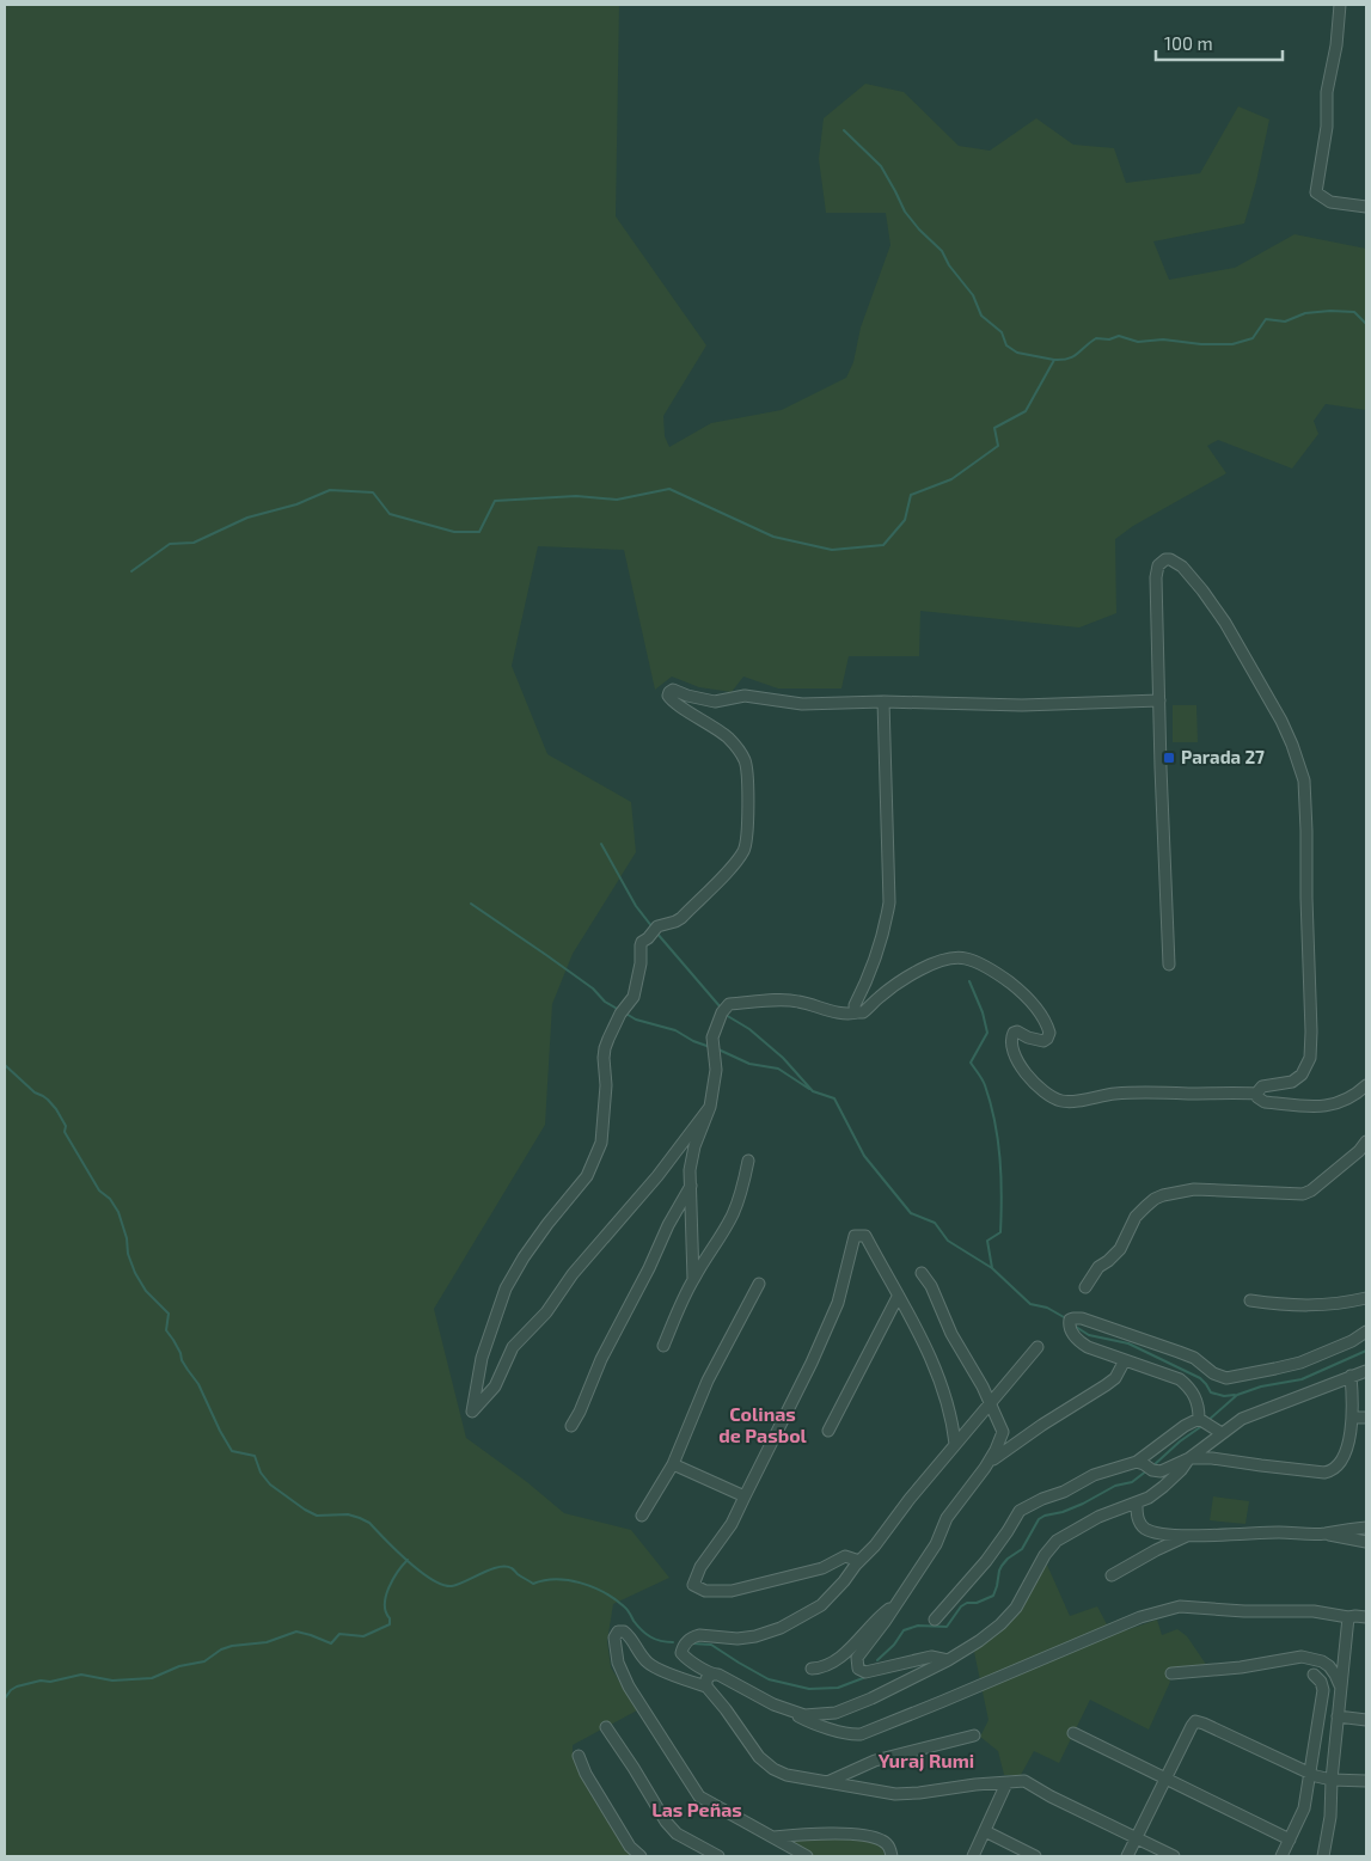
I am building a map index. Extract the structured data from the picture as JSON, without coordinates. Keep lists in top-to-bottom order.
{
  "districts": ["Colinas de Pasbol", "Yuraj Rumi", "Las Peñas"],
  "places": {
    "transit": ["Parada 27"]
  },
  "scale_bar": "100 m"
}
